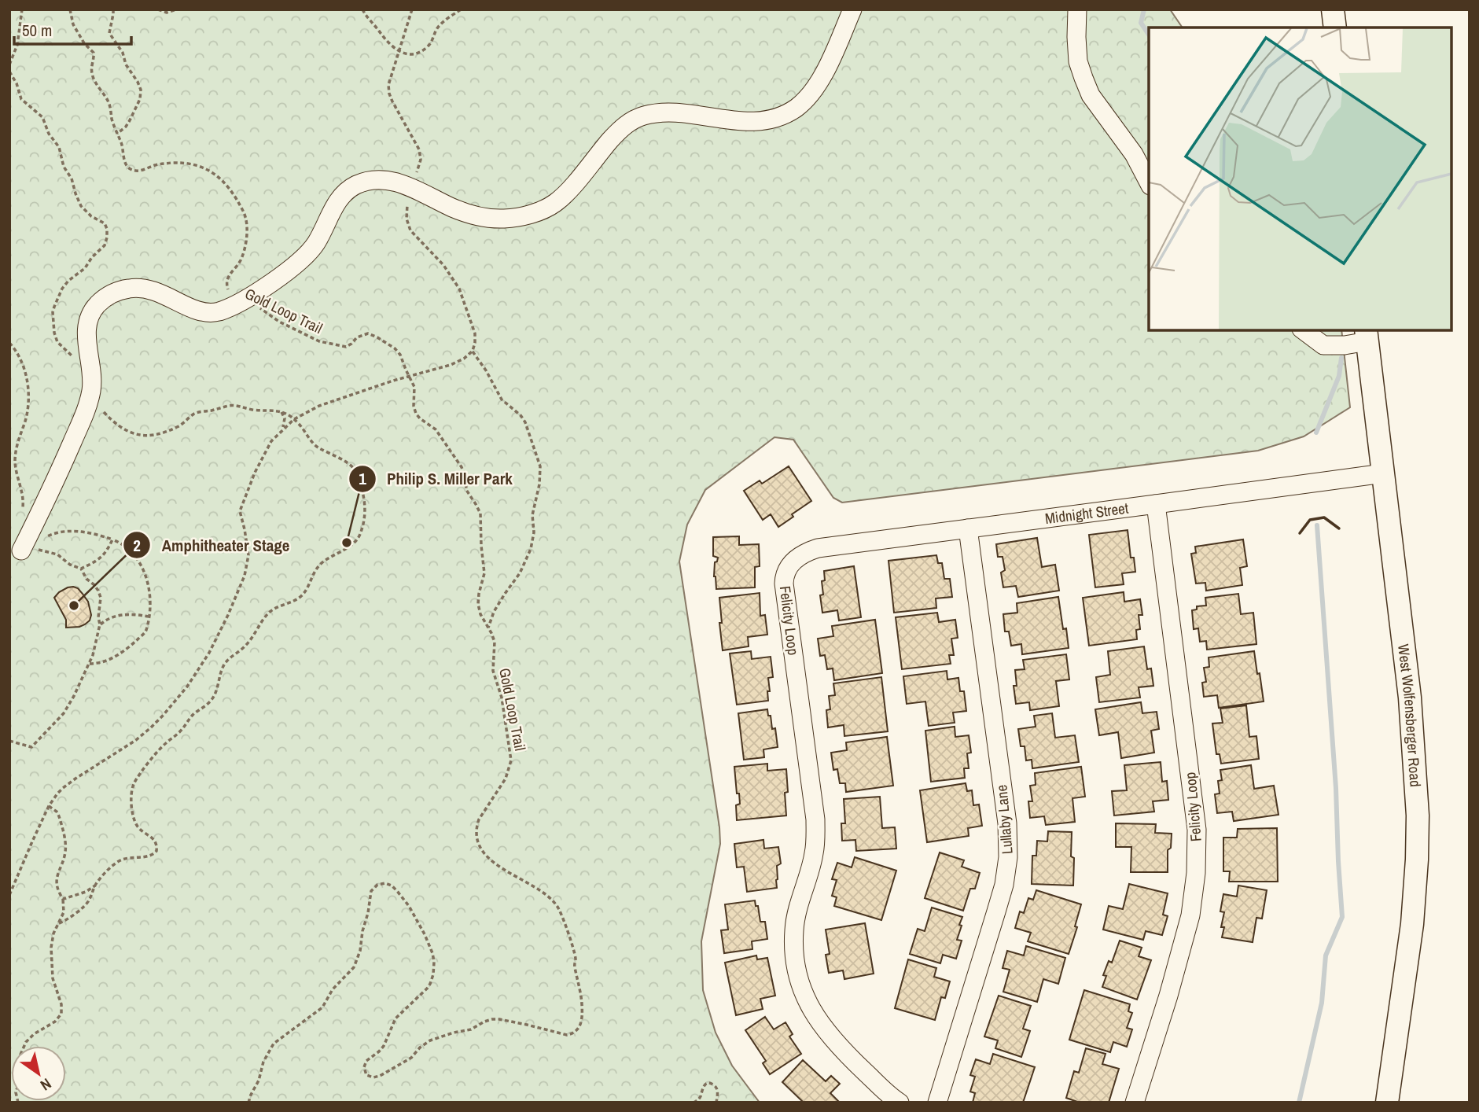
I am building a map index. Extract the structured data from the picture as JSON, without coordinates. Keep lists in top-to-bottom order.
{
  "streets": {
    "main road": ["West Wolfensberger Road"],
    "street": ["Midnight Street", "Felicity Loop", "Lullaby Lane"],
    "path": ["Gold Loop Trail"]
  },
  "crossings": [
    ["Midnight Street", "Felicity Loop"],
    ["Midnight Street", "West Wolfensberger Road"],
    ["Midnight Street", "Lullaby Lane"]
  ],
  "places": ["Philip S. Miller Park", "Amphitheater Stage"],
  "scale_bar": "50 m",
  "north": "bottom right"
}
